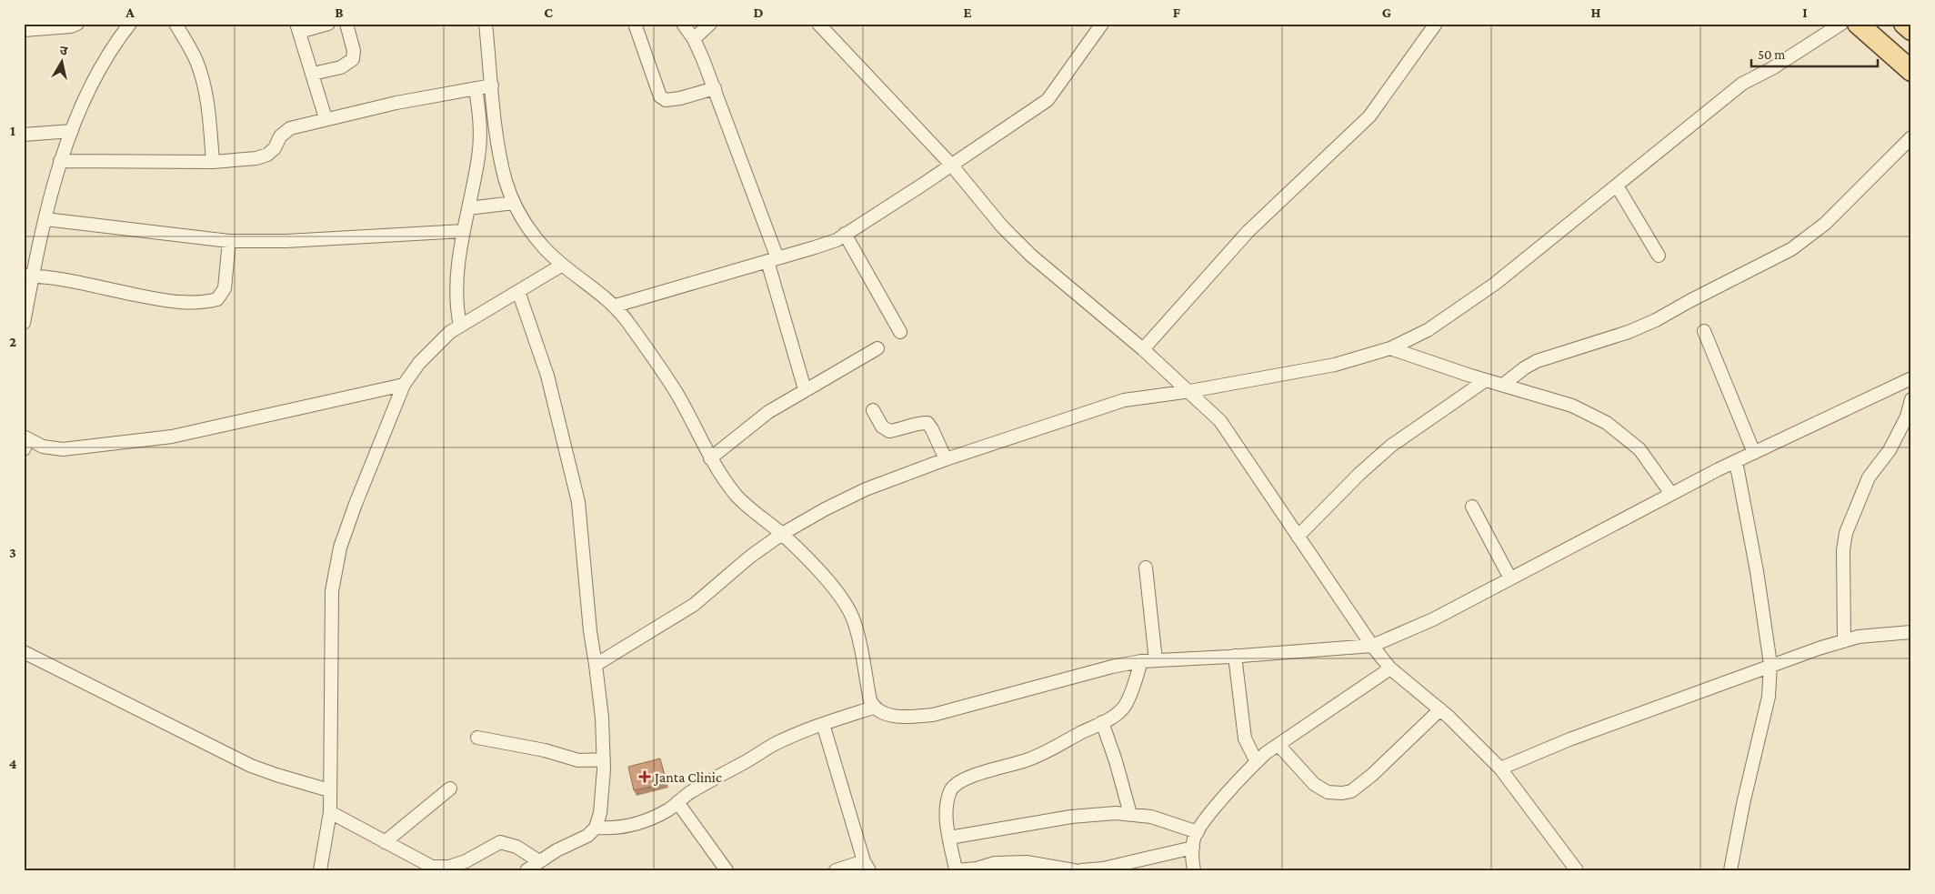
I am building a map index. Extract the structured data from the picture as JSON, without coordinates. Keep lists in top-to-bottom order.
{
  "places": {
    "health": ["Janta Clinic"]
  },
  "scale_bar": "50 m",
  "north": "top",
  "grid": {
    "columns": [
      "A",
      "B",
      "C",
      "D",
      "E",
      "F",
      "G",
      "H",
      "I"
    ],
    "rows": [
      "1",
      "2",
      "3",
      "4"
    ]
  }
}
